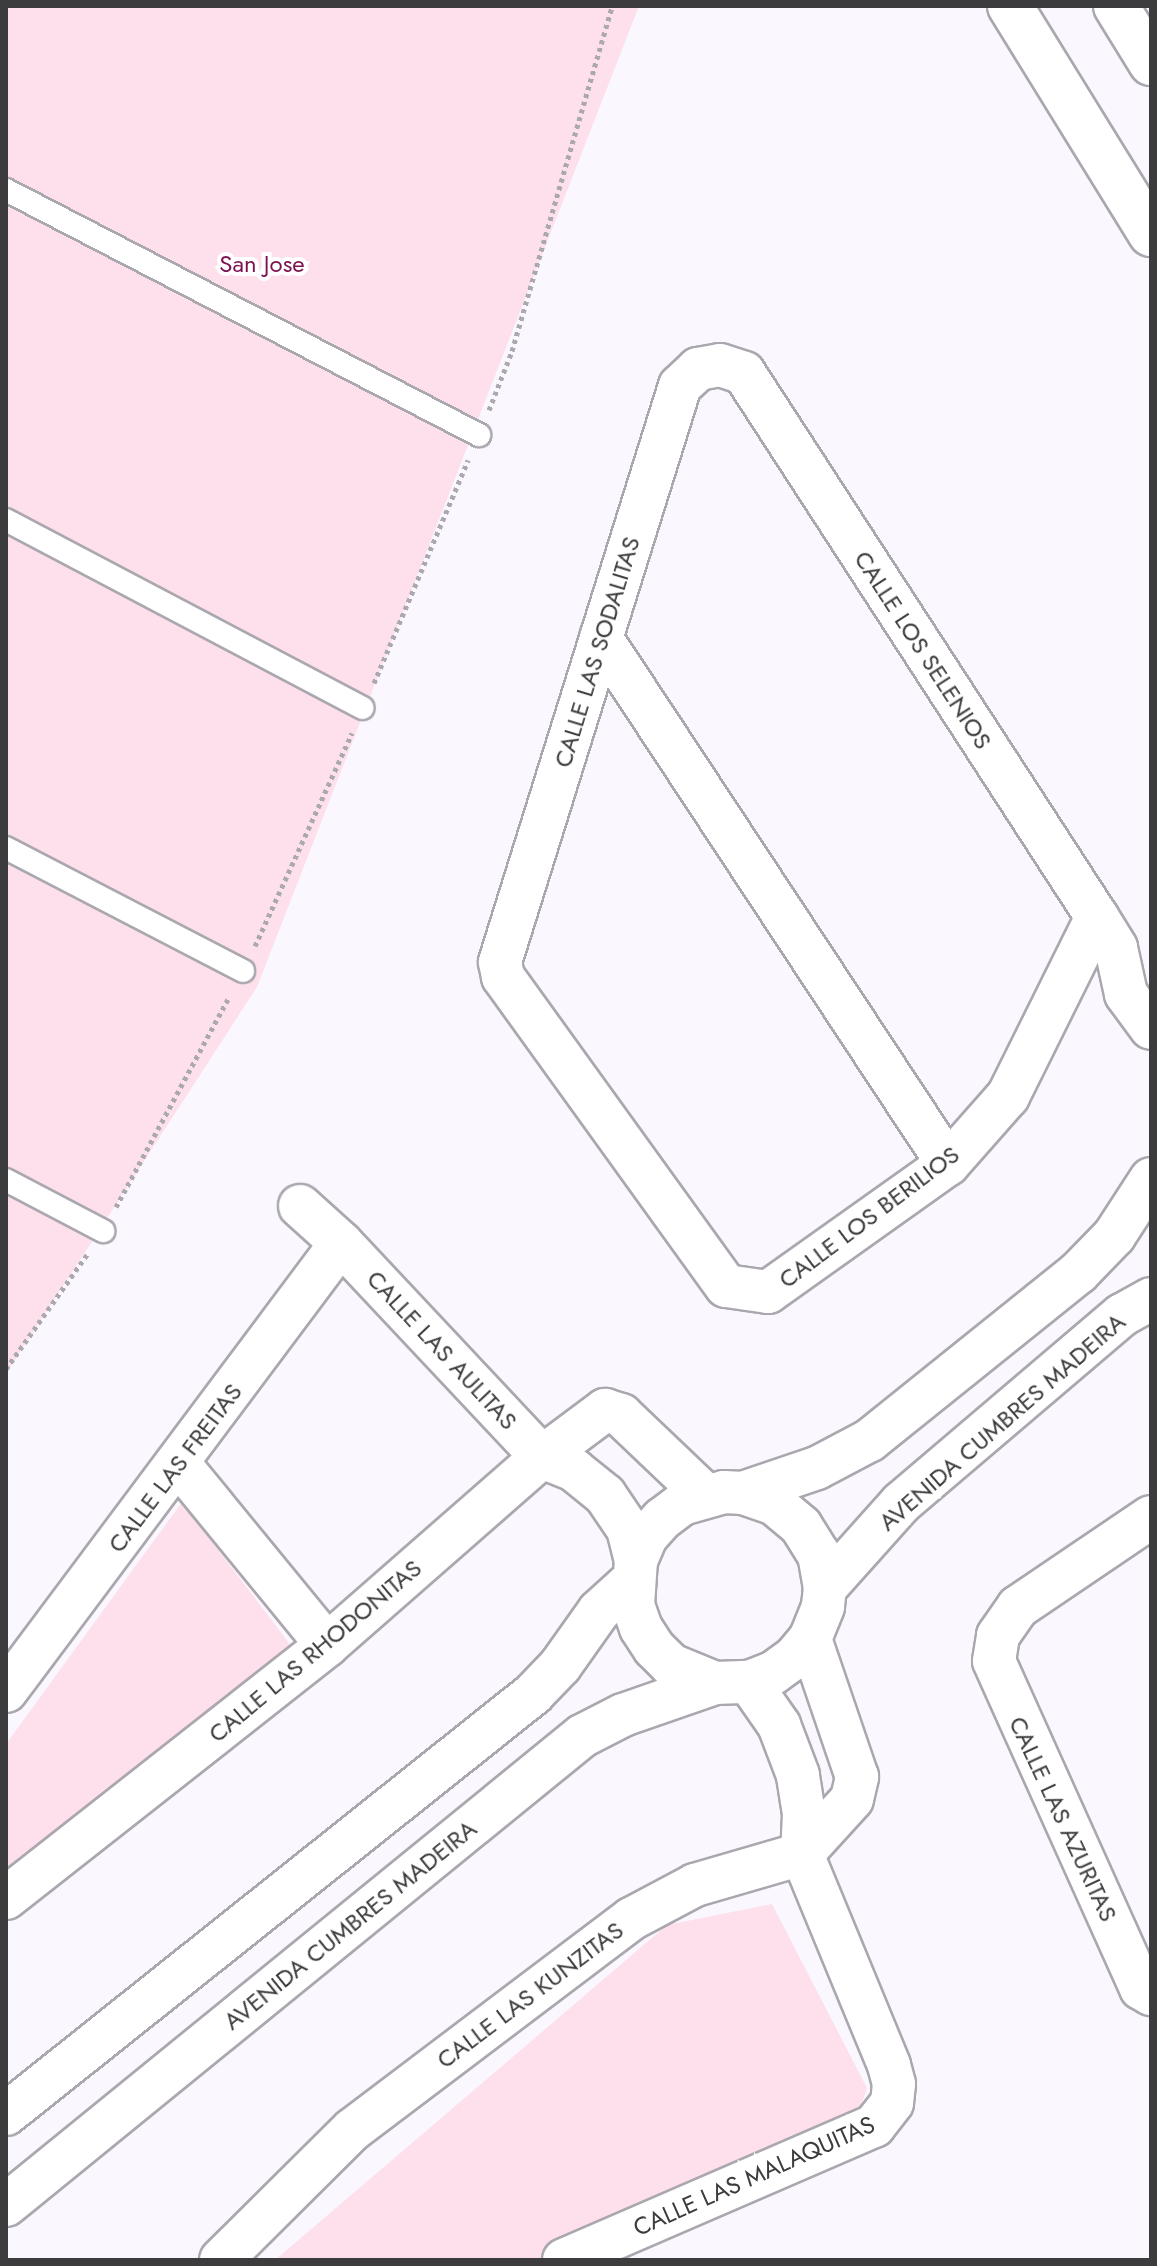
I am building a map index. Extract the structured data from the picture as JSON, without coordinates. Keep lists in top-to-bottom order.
{
  "streets": {
    "street": [
      "CALLE LOS SELENIOS",
      "CALLE LAS SODALITAS",
      "CALLE LOS BERILIOS",
      "CALLE LAS AULITAS",
      "AVENIDA CUMBRES MADEIRA",
      "CALLE LAS FREITAS",
      "CALLE LAS RHODONITAS",
      "CALLE LAS AZURITAS",
      "CALLE LAS KUNZITAS",
      "CALLE LAS MALAQUITAS"
    ]
  },
  "crossings": [
    ["CALLE LOS SELENIOS", "CALLE LAS SODALITAS"],
    ["CALLE LOS SELENIOS", "CALLE LOS BERILIOS"],
    ["CALLE LAS SODALITAS", "CALLE LOS BERILIOS"],
    ["CALLE LAS AULITAS", "CALLE LAS FREITAS"],
    ["CALLE LAS AULITAS", "CALLE LAS RHODONITAS"],
    ["AVENIDA CUMBRES MADEIRA", "CALLE LAS RHODONITAS"],
    ["CALLE LAS KUNZITAS", "CALLE LAS MALAQUITAS"]
  ],
  "parks": ["San Jose"]
}
